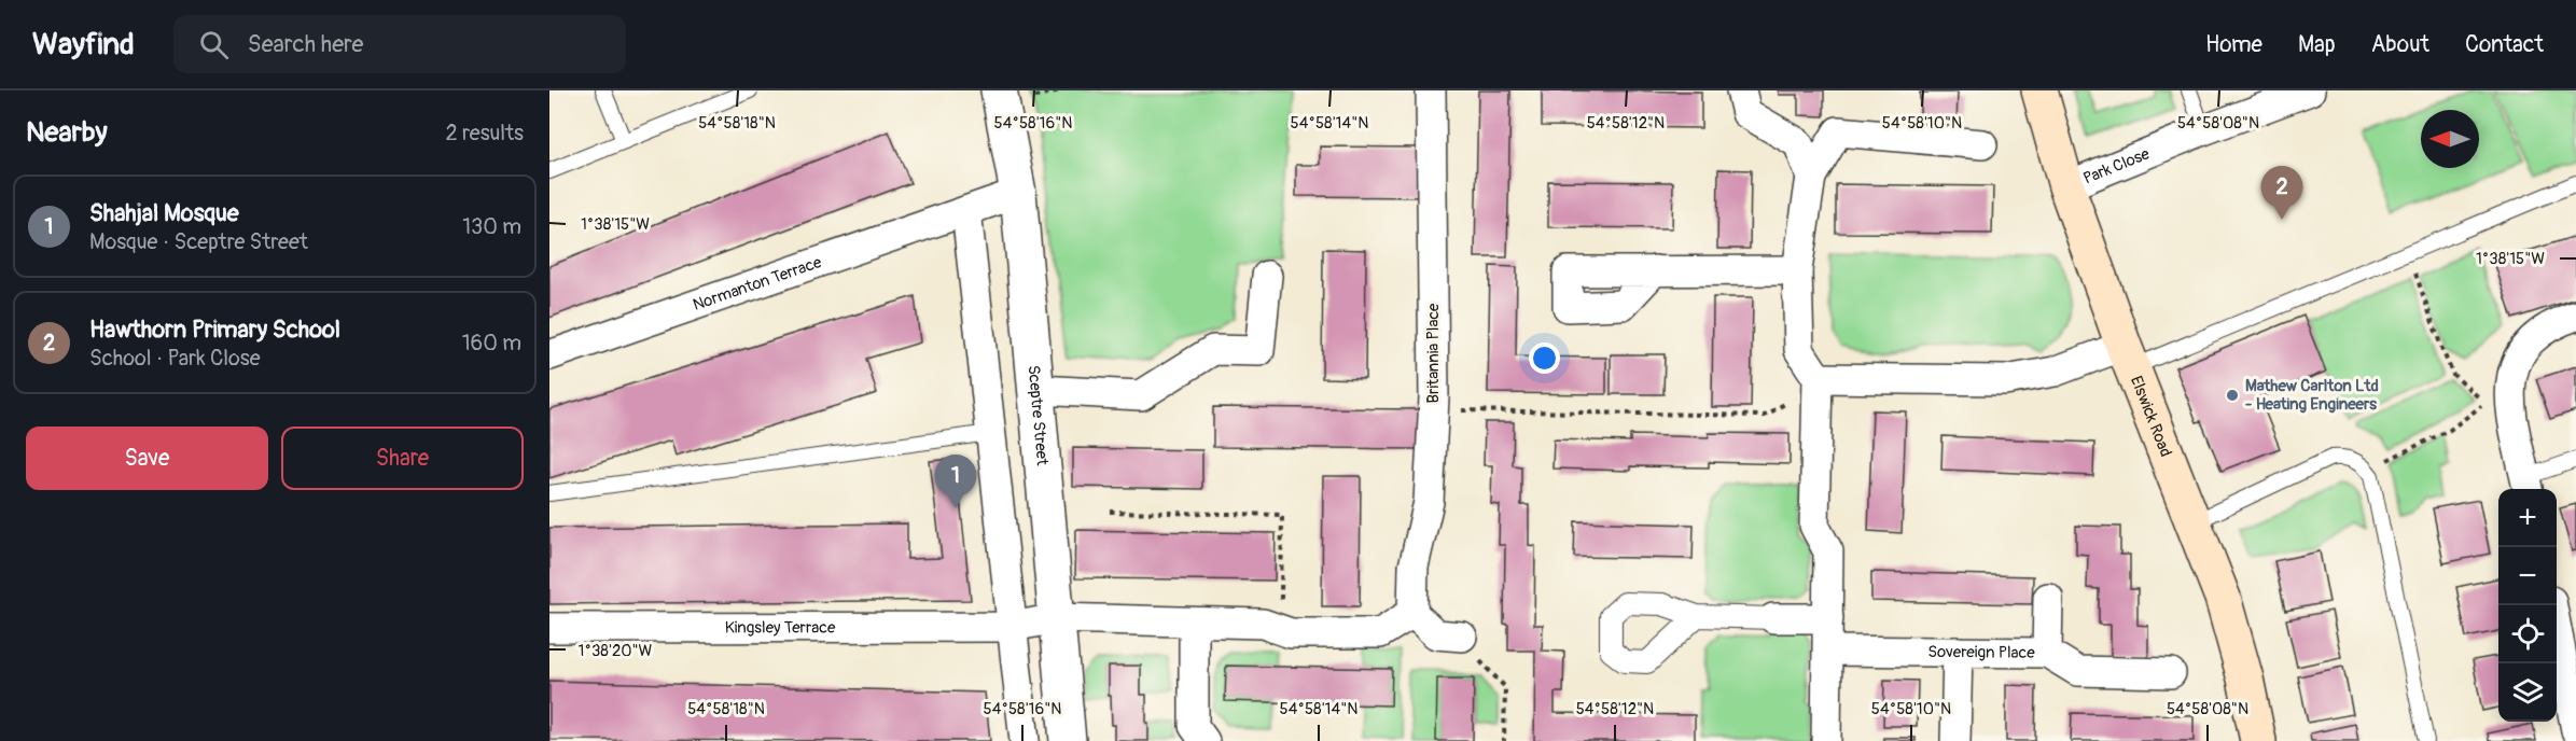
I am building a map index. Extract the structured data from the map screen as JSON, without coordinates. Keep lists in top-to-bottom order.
{
  "streets": {
    "main road": ["Elswick Road"],
    "street": [
      "Park Close",
      "Normanton Terrace",
      "Britannia Place",
      "Sceptre Street",
      "Kingsley Terrace",
      "Sovereign Place"
    ]
  },
  "crossings": [
    ["Park Close", "Elswick Road"],
    ["Normanton Terrace", "Sceptre Street"],
    ["Sceptre Street", "Kingsley Terrace"]
  ],
  "places": ["Mathew Carlton Ltd - Heating Engineers"],
  "north": "left",
  "page": {
    "header": "Wayfind",
    "search": "Search here",
    "nav": [
      "Home",
      "Map",
      "About",
      "Contact"
    ],
    "heading": ["Nearby", "2 results"],
    "pins": ["2", "1"],
    "list": [
      {
        "mark": "1",
        "name": "Shahjal Mosque",
        "note": "Mosque · Sceptre Street",
        "value": "130 m"
      },
      {
        "mark": "2",
        "name": "Hawthorn Primary School",
        "note": "School · Park Close",
        "value": "160 m"
      }
    ],
    "buttons": ["Save", "Share"],
    "map_buttons": ["+", "−"]
  },
  "coordinates": [
    "54°58'18\"N",
    "54°58'16\"N",
    "54°58'14\"N",
    "54°58'12\"N",
    "54°58'10\"N",
    "54°58'08\"N",
    "1°38'15\"W",
    "1°38'20\"W"
  ]
}
